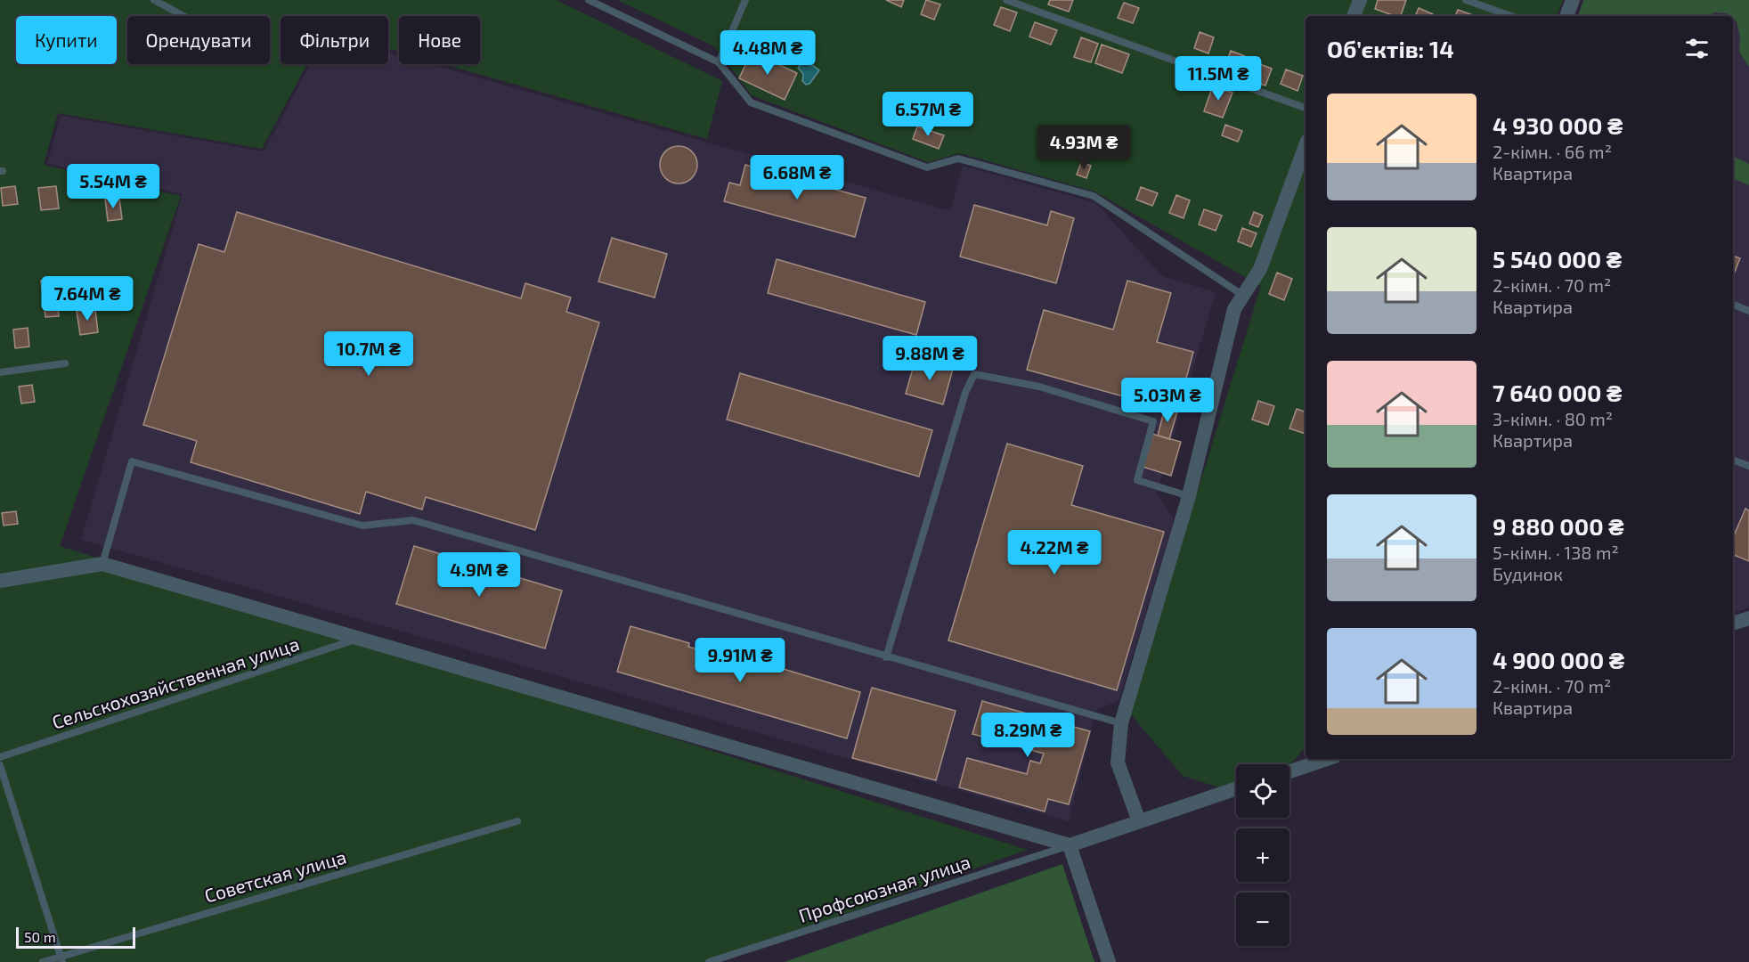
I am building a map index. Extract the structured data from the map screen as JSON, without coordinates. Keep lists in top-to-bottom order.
{
  "streets": {
    "lane": ["Сельскохозяйственная улица", "Советская улица", "Профсоюзная улица"]
  },
  "scale_bar": "50 m",
  "page": {
    "chip": [
      "Купити",
      "Орендувати",
      "Фільтри",
      "Нове"
    ],
    "heading": "Об’єктів: 14",
    "price": [
      "4.48M ₴",
      "11.5M ₴",
      "6.57M ₴",
      "4.93M ₴",
      "6.68M ₴",
      "5.54M ₴",
      "7.64M ₴",
      "10.7M ₴",
      "9.88M ₴",
      "5.03M ₴",
      "4.22M ₴",
      "4.9M ₴",
      "9.91M ₴",
      "8.29M ₴"
    ],
    "list": [
      {
        "name": "4 930 000 ₴",
        "note": "2-кімн. · 66 m² · Квартира"
      },
      {
        "name": "5 540 000 ₴",
        "note": "2-кімн. · 70 m² · Квартира"
      },
      {
        "name": "7 640 000 ₴",
        "note": "3-кімн. · 80 m² · Квартира"
      },
      {
        "name": "9 880 000 ₴",
        "note": "5-кімн. · 138 m² · Будинок"
      },
      {
        "name": "4 900 000 ₴",
        "note": "2-кімн. · 70 m² · Квартира"
      }
    ],
    "map_buttons": ["+", "−"],
    "scale": "50 m"
  }
}
